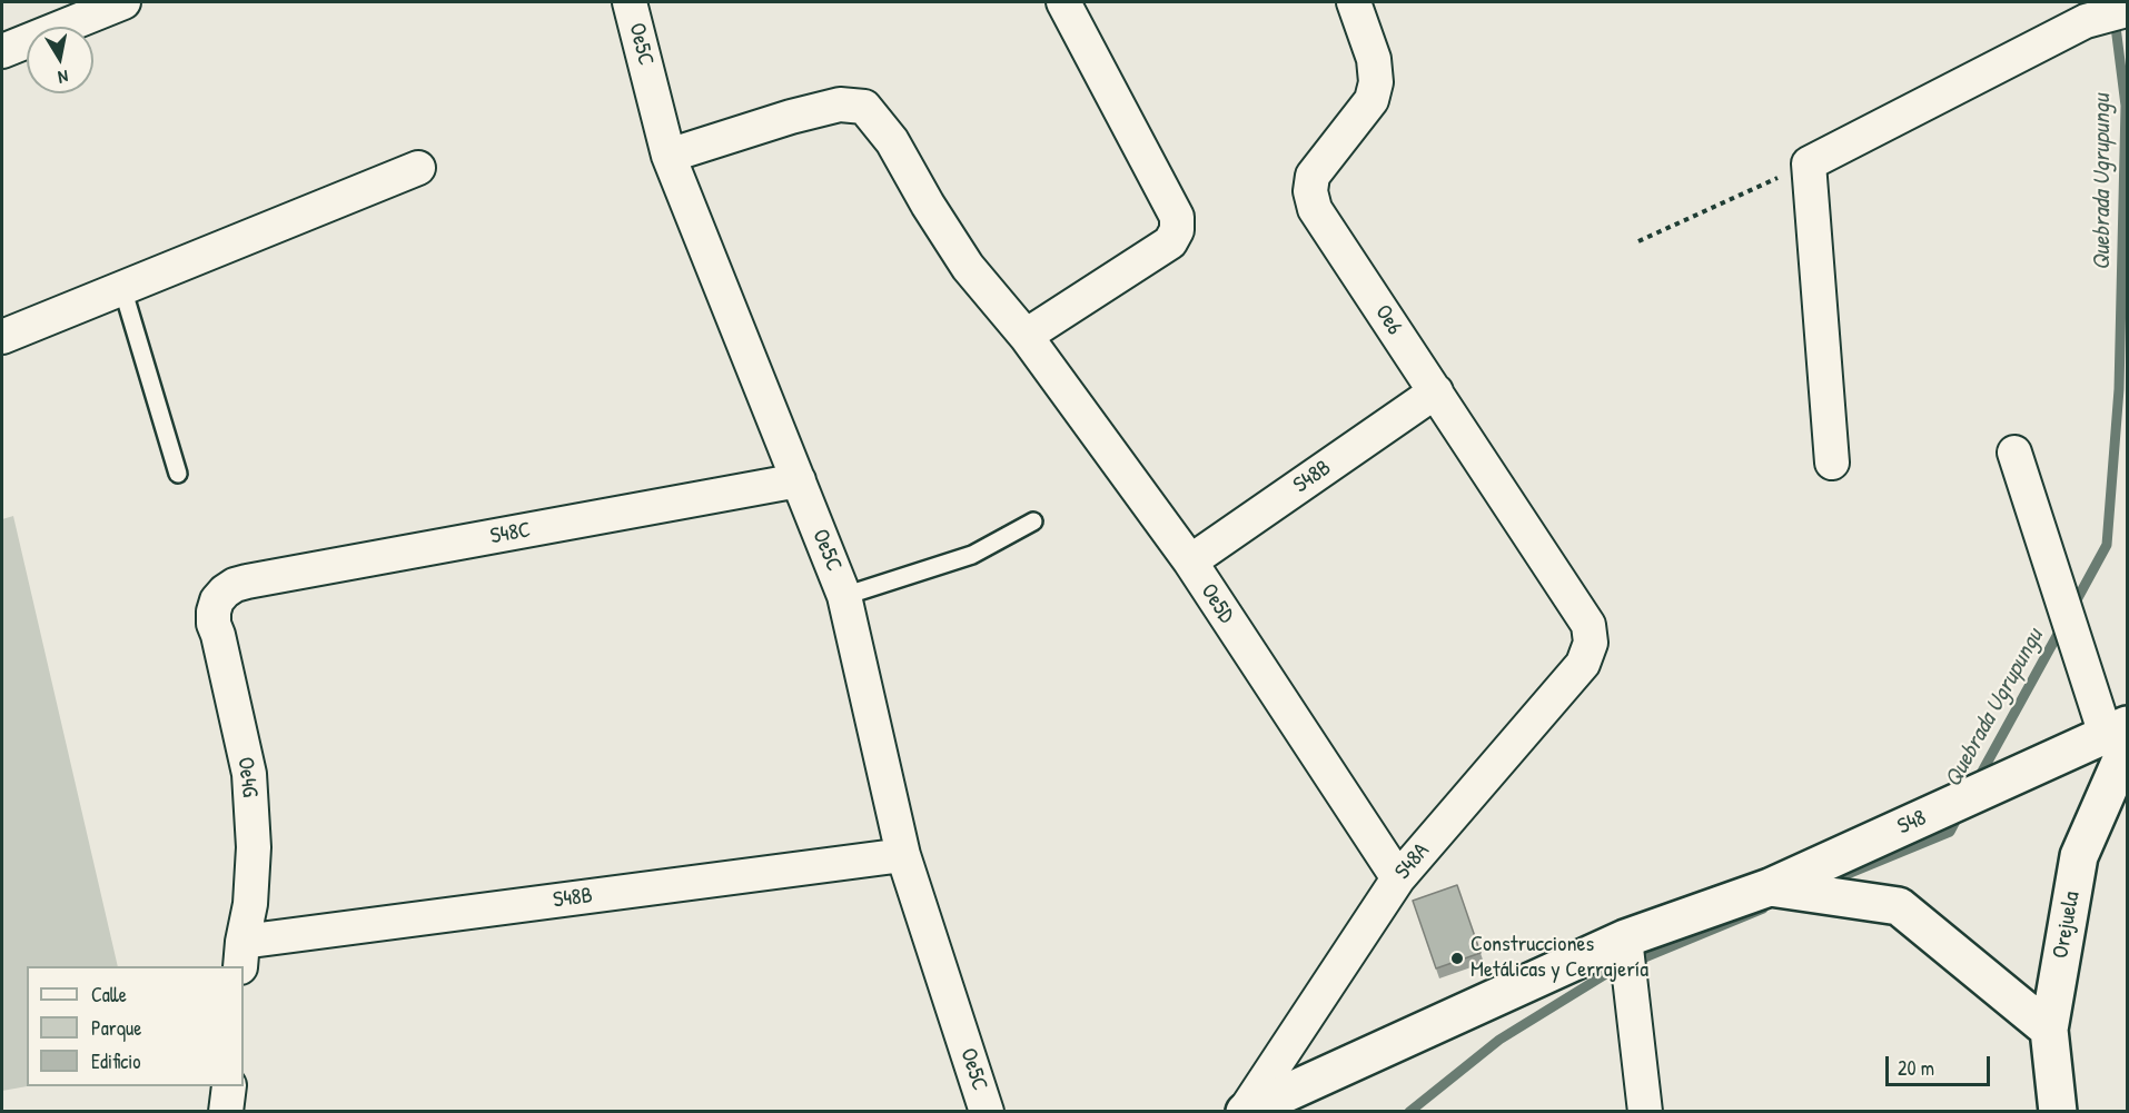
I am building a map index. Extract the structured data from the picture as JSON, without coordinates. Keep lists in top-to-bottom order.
{
  "streets": {
    "street": [
      "Oe5C",
      "Oe6",
      "S48B",
      "S48C",
      "Oe5D",
      "Oe4G",
      "S48",
      "S48A",
      "Orejuela"
    ]
  },
  "crossings": [
    ["Oe5C", "S48B"],
    ["Oe5C", "S48C"],
    ["Oe5C", "Oe5D"],
    ["Oe6", "S48B"],
    ["Oe6", "S48A"],
    ["S48B", "Oe5D"],
    ["S48B", "Oe4G"],
    ["S48C", "Oe4G"],
    ["Oe5D", "S48A"],
    ["S48", "S48A"],
    ["S48", "Orejuela"]
  ],
  "water": ["Quebrada Ugrupungu"],
  "places": ["Construcciones Metálicas y Cerrajería"],
  "legend": ["Calle", "Parque", "Edificio"],
  "scale_bar": "20 m",
  "north": "bottom"
}
